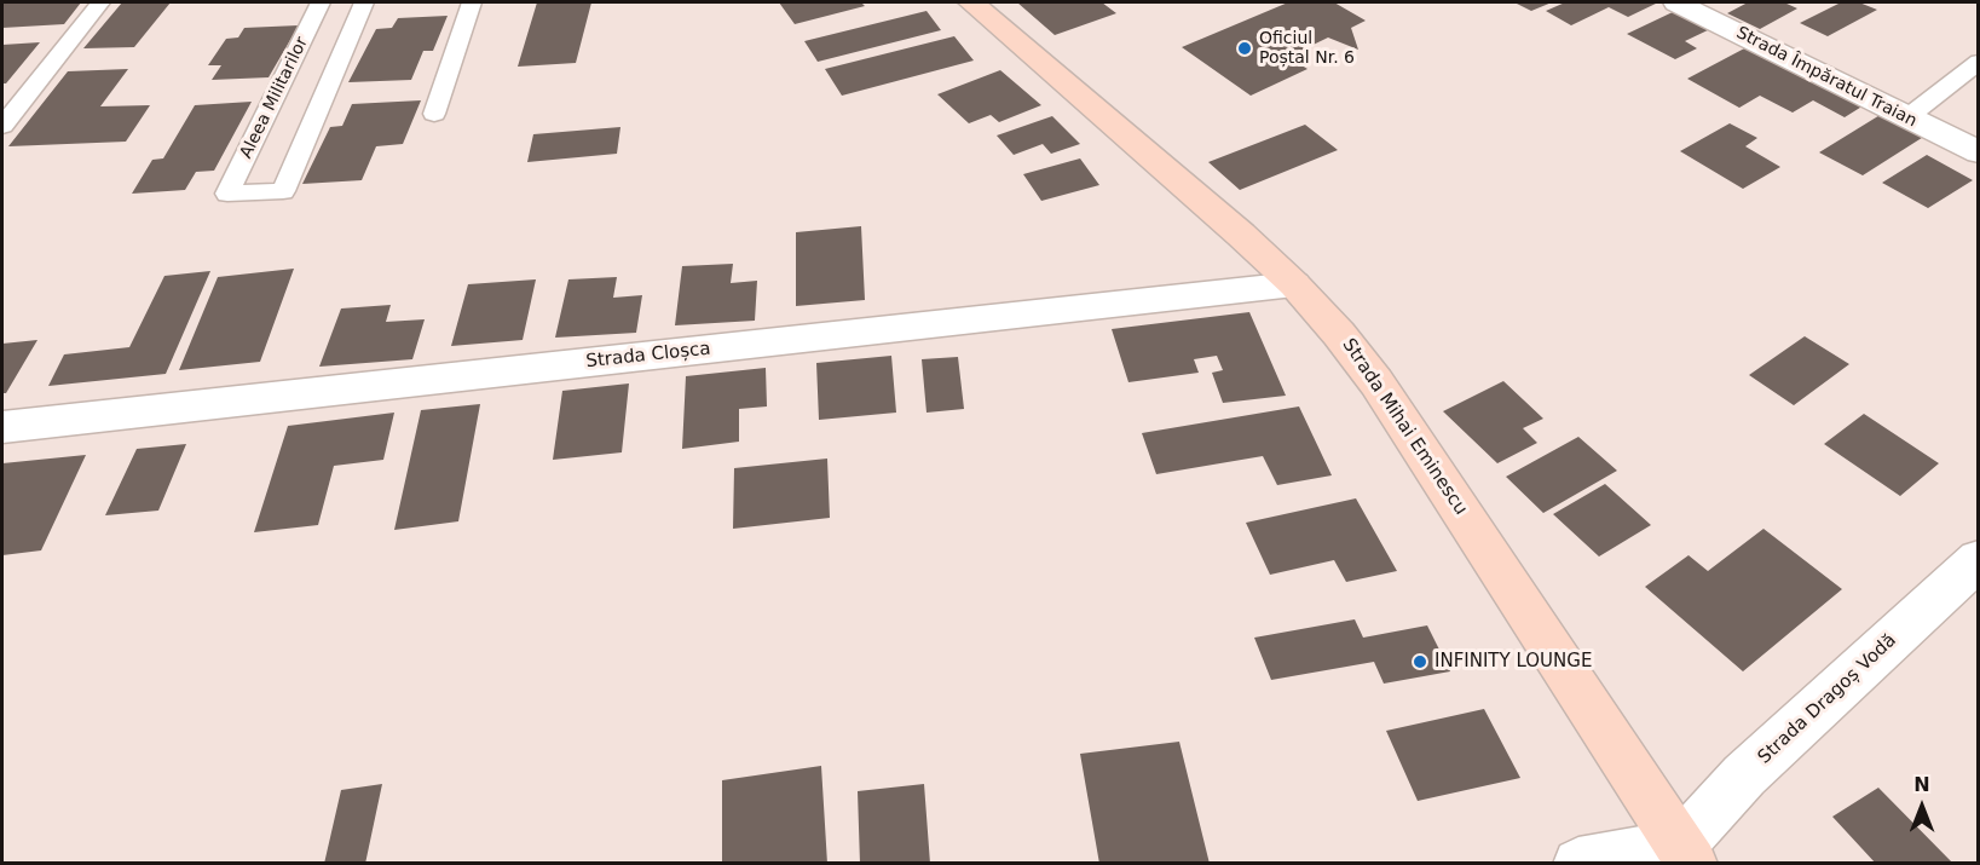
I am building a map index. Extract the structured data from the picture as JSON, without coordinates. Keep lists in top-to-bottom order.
{
  "streets": {
    "street": [
      "Strada Împăratul Traian",
      "Strada Cloșca",
      "Strada Mihai Eminescu",
      "Strada Dragoș Vodă"
    ],
    "lane": ["Aleea Militarilor"]
  },
  "crossings": [
    ["Strada Cloșca", "Strada Mihai Eminescu"],
    ["Strada Mihai Eminescu", "Strada Dragoș Vodă"]
  ],
  "places": ["Oficiul Poștal Nr. 6", "INFINITY LOUNGE"],
  "north": "top"
}
